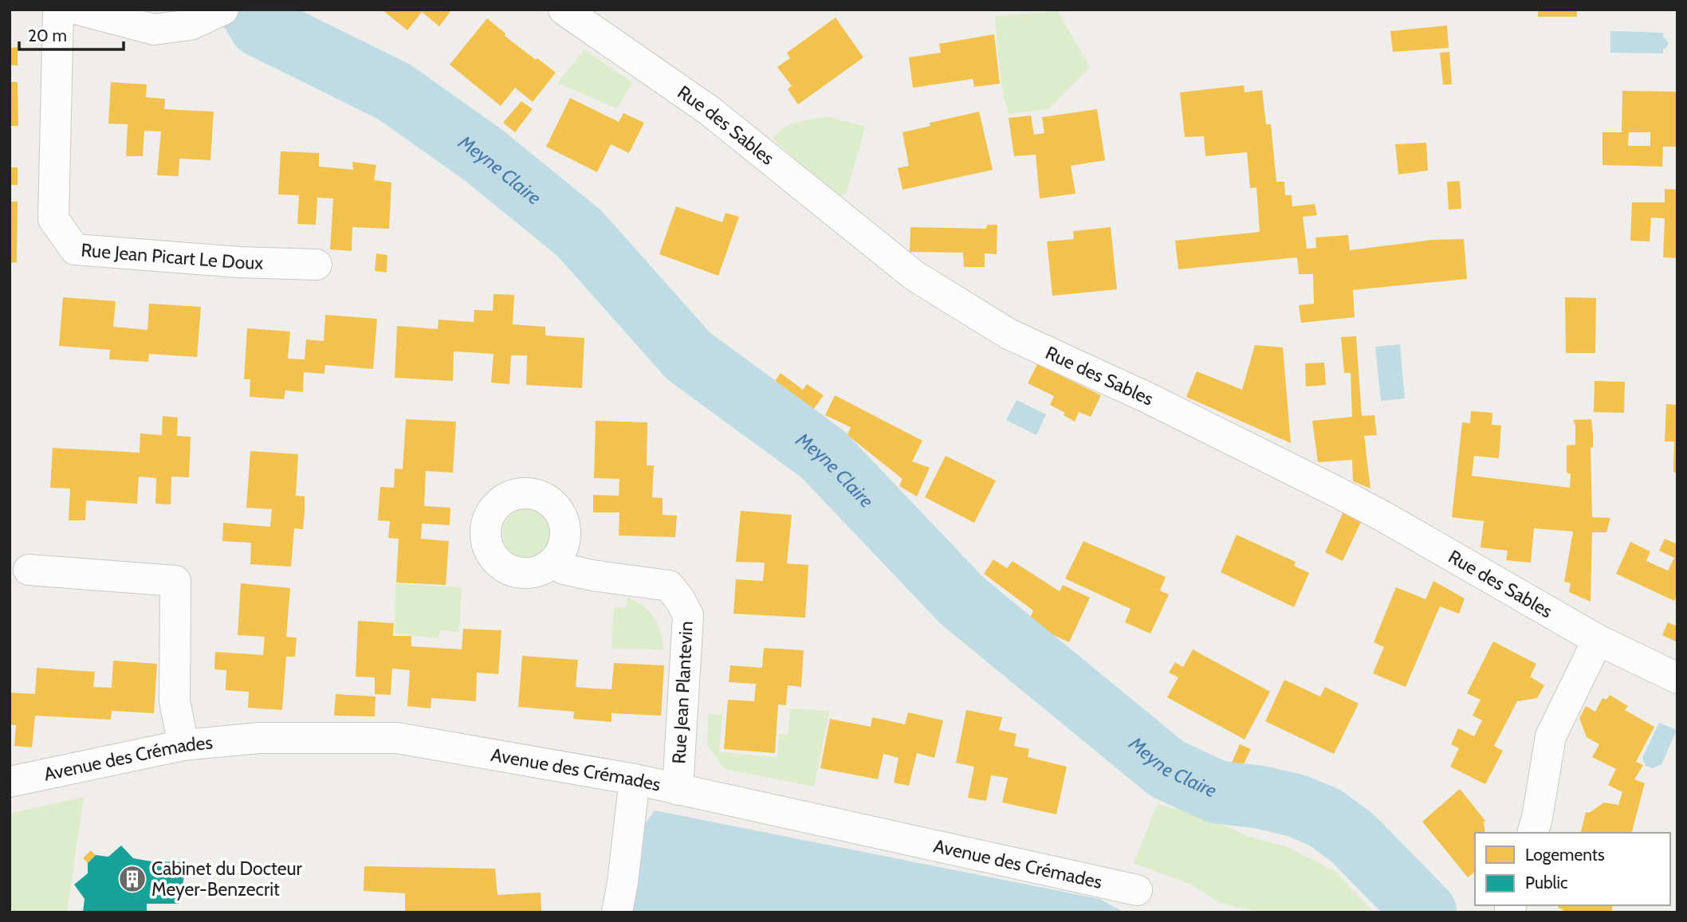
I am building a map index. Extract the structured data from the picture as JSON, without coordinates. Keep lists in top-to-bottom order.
{
  "streets": {
    "street": [
      "Rue des Sables",
      "Rue Jean Picart Le Doux",
      "Rue Jean Plantevin",
      "Avenue des Crémades"
    ]
  },
  "crossings": [
    ["Rue Jean Plantevin", "Avenue des Crémades"]
  ],
  "water": ["Meyne Claire"],
  "places": {
    "building": ["Cabinet du Docteur Meyer-Benzecrit"]
  },
  "legend": ["Logements", "Public"],
  "scale_bar": "20 m"
}
